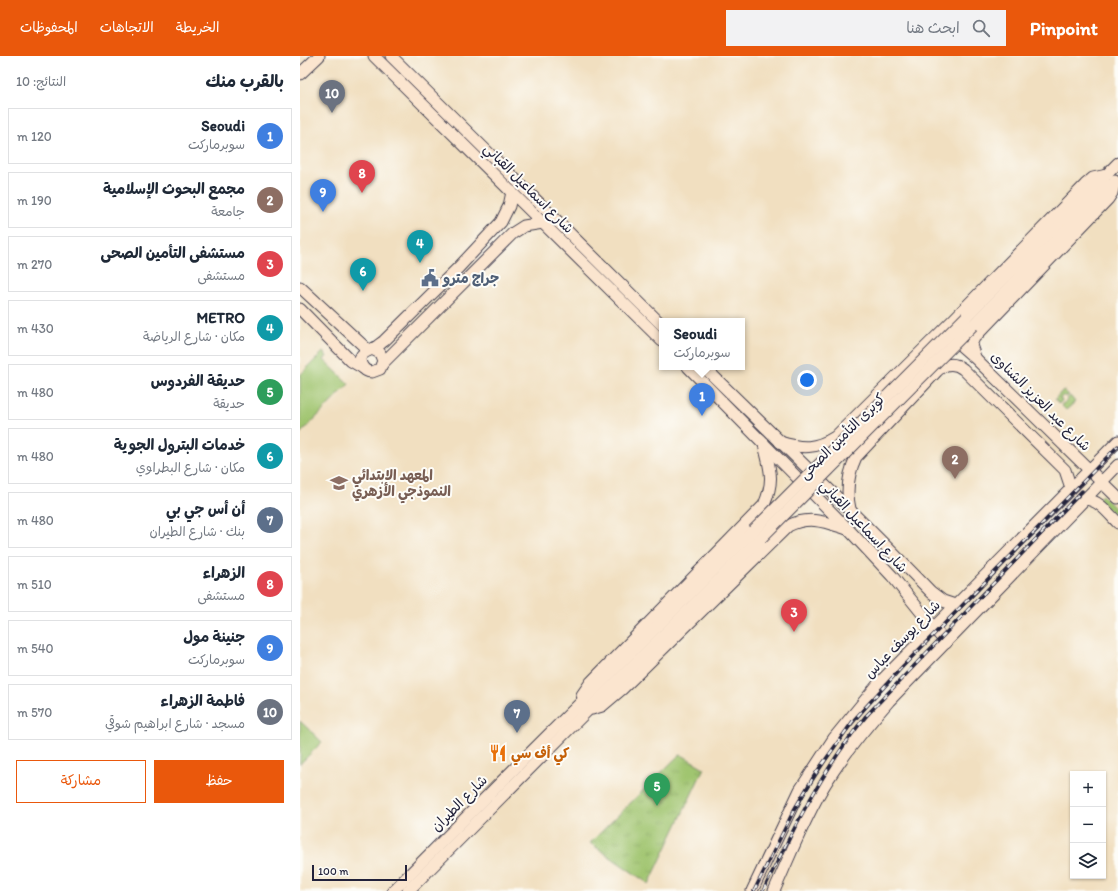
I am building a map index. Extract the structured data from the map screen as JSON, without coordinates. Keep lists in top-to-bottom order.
{
  "streets": {
    "main road": [
      "شارع اسماعيل القباني",
      "شارع عبد العزيز الشناوى",
      "كوبرى التأمين الصحى",
      "شارع يوسف عباس",
      "شارع الطيران"
    ]
  },
  "crossings": [
    ["شارع اسماعيل القباني", "شارع يوسف عباس"],
    ["شارع عبد العزيز الشناوى", "شارع يوسف عباس"],
    ["كوبرى التأمين الصحى", "شارع الطيران"]
  ],
  "places": {
    "public building": ["جراج مترو"],
    "school or university": ["المعهد الابتدائي النموذجي الأزهري"],
    "restaurant": ["كي أف سي"]
  },
  "scale_bar": "100 m",
  "page": {
    "header": "Pinpoint",
    "search": "ابحث هنا",
    "nav": ["الخريطة", "الاتجاهات", "المحفوظات"],
    "heading": ["بالقرب منك", "النتائج: 10"],
    "pins": [
      "10",
      "8",
      "9",
      "4",
      "6",
      "1",
      "2",
      "3",
      "7",
      "5"
    ],
    "list": [
      {
        "mark": "1",
        "name": "Seoudi",
        "note": "سوبرماركت",
        "value": "120 m"
      },
      {
        "mark": "2",
        "name": "مجمع البحوث الإسلامية",
        "note": "جامعة",
        "value": "190 m"
      },
      {
        "mark": "3",
        "name": "مستشفى التأمين الصحى",
        "note": "مستشفى",
        "value": "270 m"
      },
      {
        "mark": "4",
        "name": "METRO",
        "note": "مكان · شارع الرياضة",
        "value": "430 m"
      },
      {
        "mark": "5",
        "name": "حديقة الفردوس",
        "note": "حديقة",
        "value": "480 m"
      },
      {
        "mark": "6",
        "name": "خدمات البترول الجوية",
        "note": "مكان · شارع البطراوي",
        "value": "480 m"
      },
      {
        "mark": "7",
        "name": "أن أس جي بي",
        "note": "بنك · شارع الطيران",
        "value": "480 m"
      },
      {
        "mark": "8",
        "name": "الزهراء",
        "note": "مستشفى",
        "value": "510 m"
      },
      {
        "mark": "9",
        "name": "جنينة مول",
        "note": "سوبرماركت",
        "value": "540 m"
      },
      {
        "mark": "10",
        "name": "فاطمة الزهراء",
        "note": "مسجد · شارع ابراهيم شوقي",
        "value": "570 m"
      }
    ],
    "popup": ["Seoudi", "سوبرماركت"],
    "buttons": ["حفظ", "مشاركة"],
    "map_buttons": ["+", "−"],
    "scale": "100 m"
  }
}
